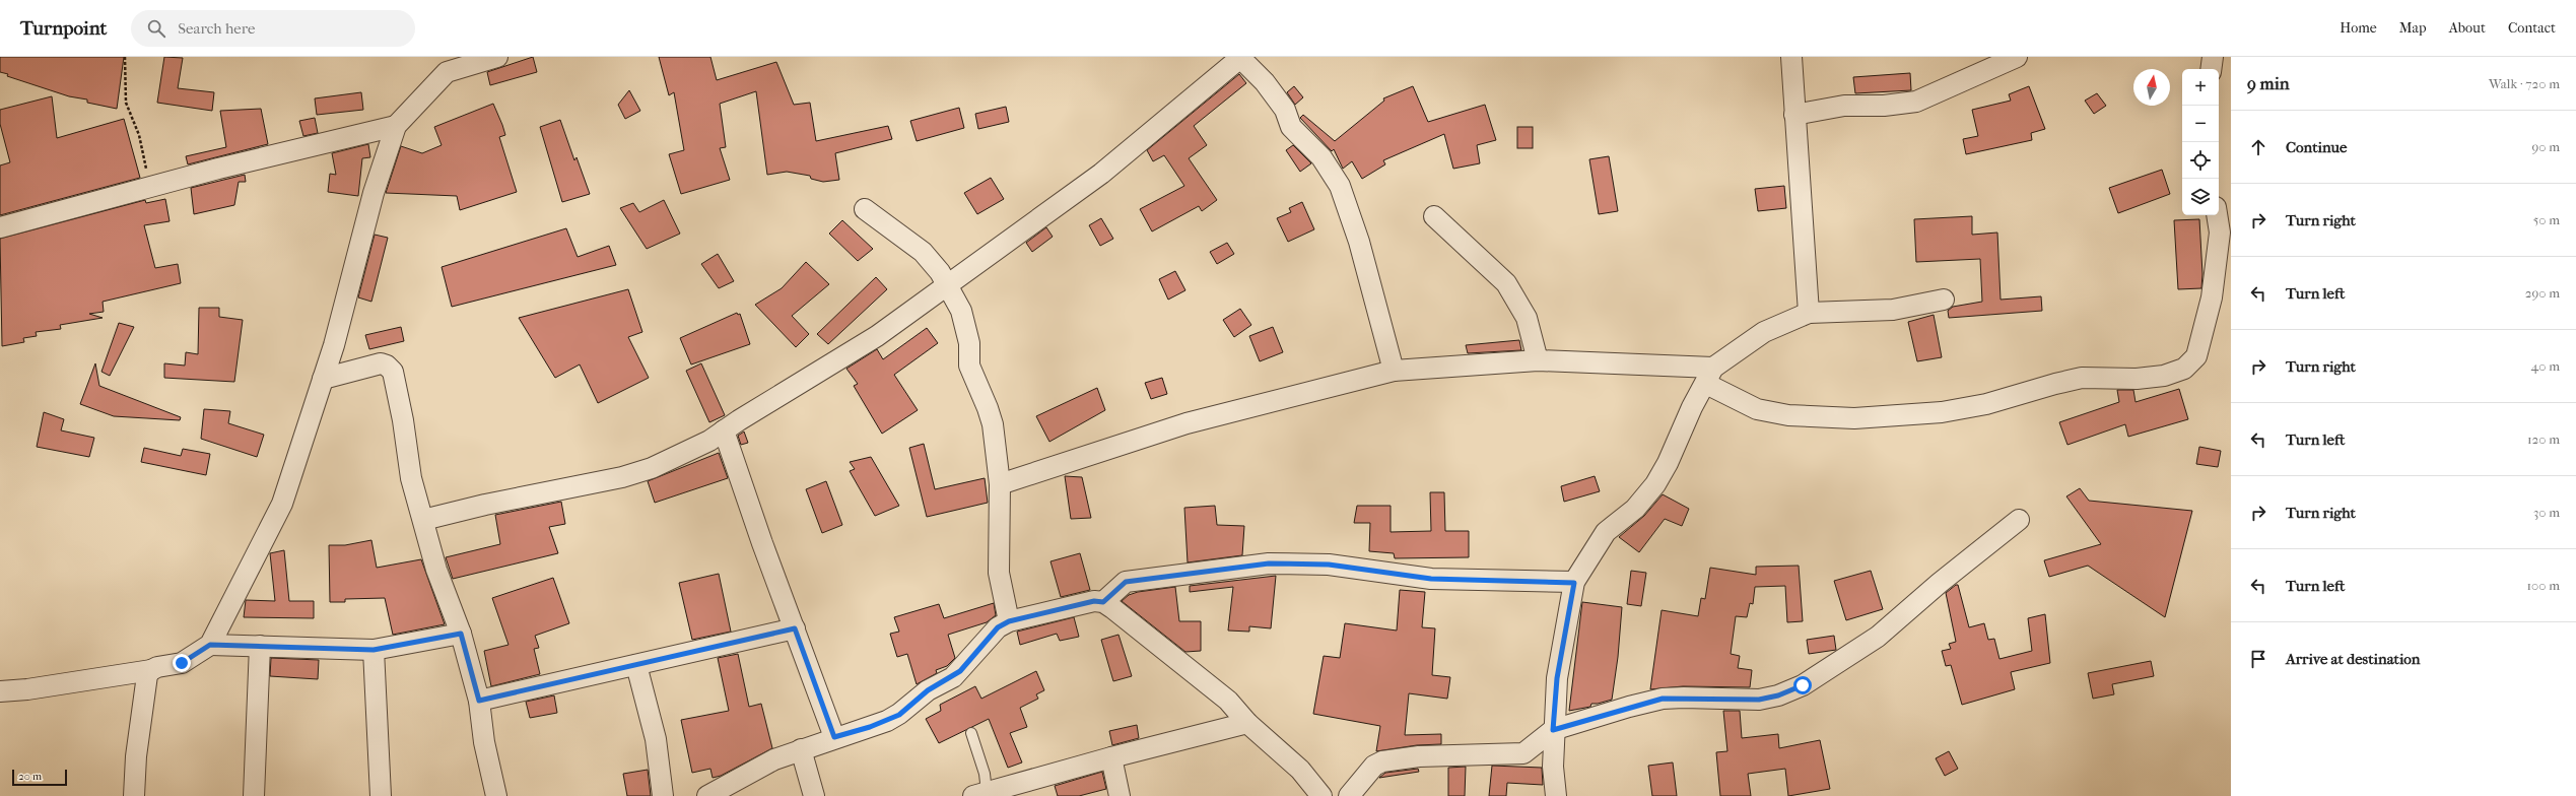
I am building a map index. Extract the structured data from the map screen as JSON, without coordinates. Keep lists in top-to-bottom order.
{
  "scale_bar": "20 m",
  "north": "top",
  "page": {
    "header": "Turnpoint",
    "search": "Search here",
    "nav": [
      "Home",
      "Map",
      "About",
      "Contact"
    ],
    "heading": ["9 min", "Walk · 720 m"],
    "map_buttons": ["+", "−"],
    "list": [
      ["Continue", "90 m"],
      ["Turn right", "50 m"],
      ["Turn left", "290 m"],
      ["Turn right", "40 m"],
      ["Turn left", "120 m"],
      ["Turn right", "30 m"],
      ["Turn left", "100 m"],
      "Arrive at destination"
    ],
    "scale": "20 m"
  }
}
